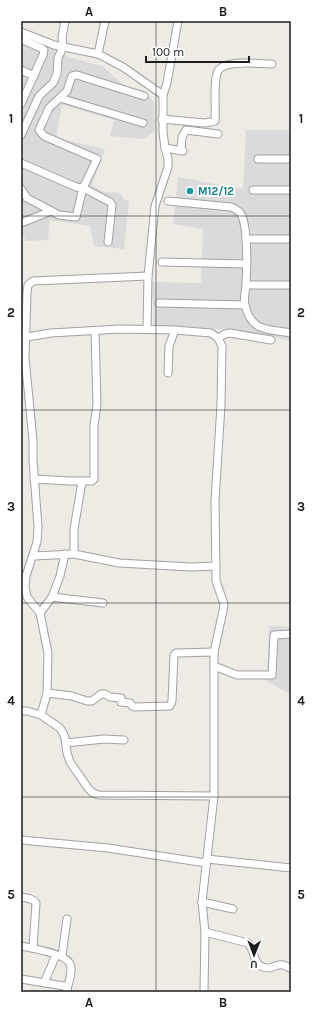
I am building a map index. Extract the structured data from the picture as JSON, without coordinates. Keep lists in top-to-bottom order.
{
  "places": ["M12/12"],
  "scale_bar": "100 m",
  "north": "bottom",
  "grid": {
    "columns": ["A", "B"],
    "rows": [
      "1",
      "2",
      "3",
      "4",
      "5"
    ]
  }
}
